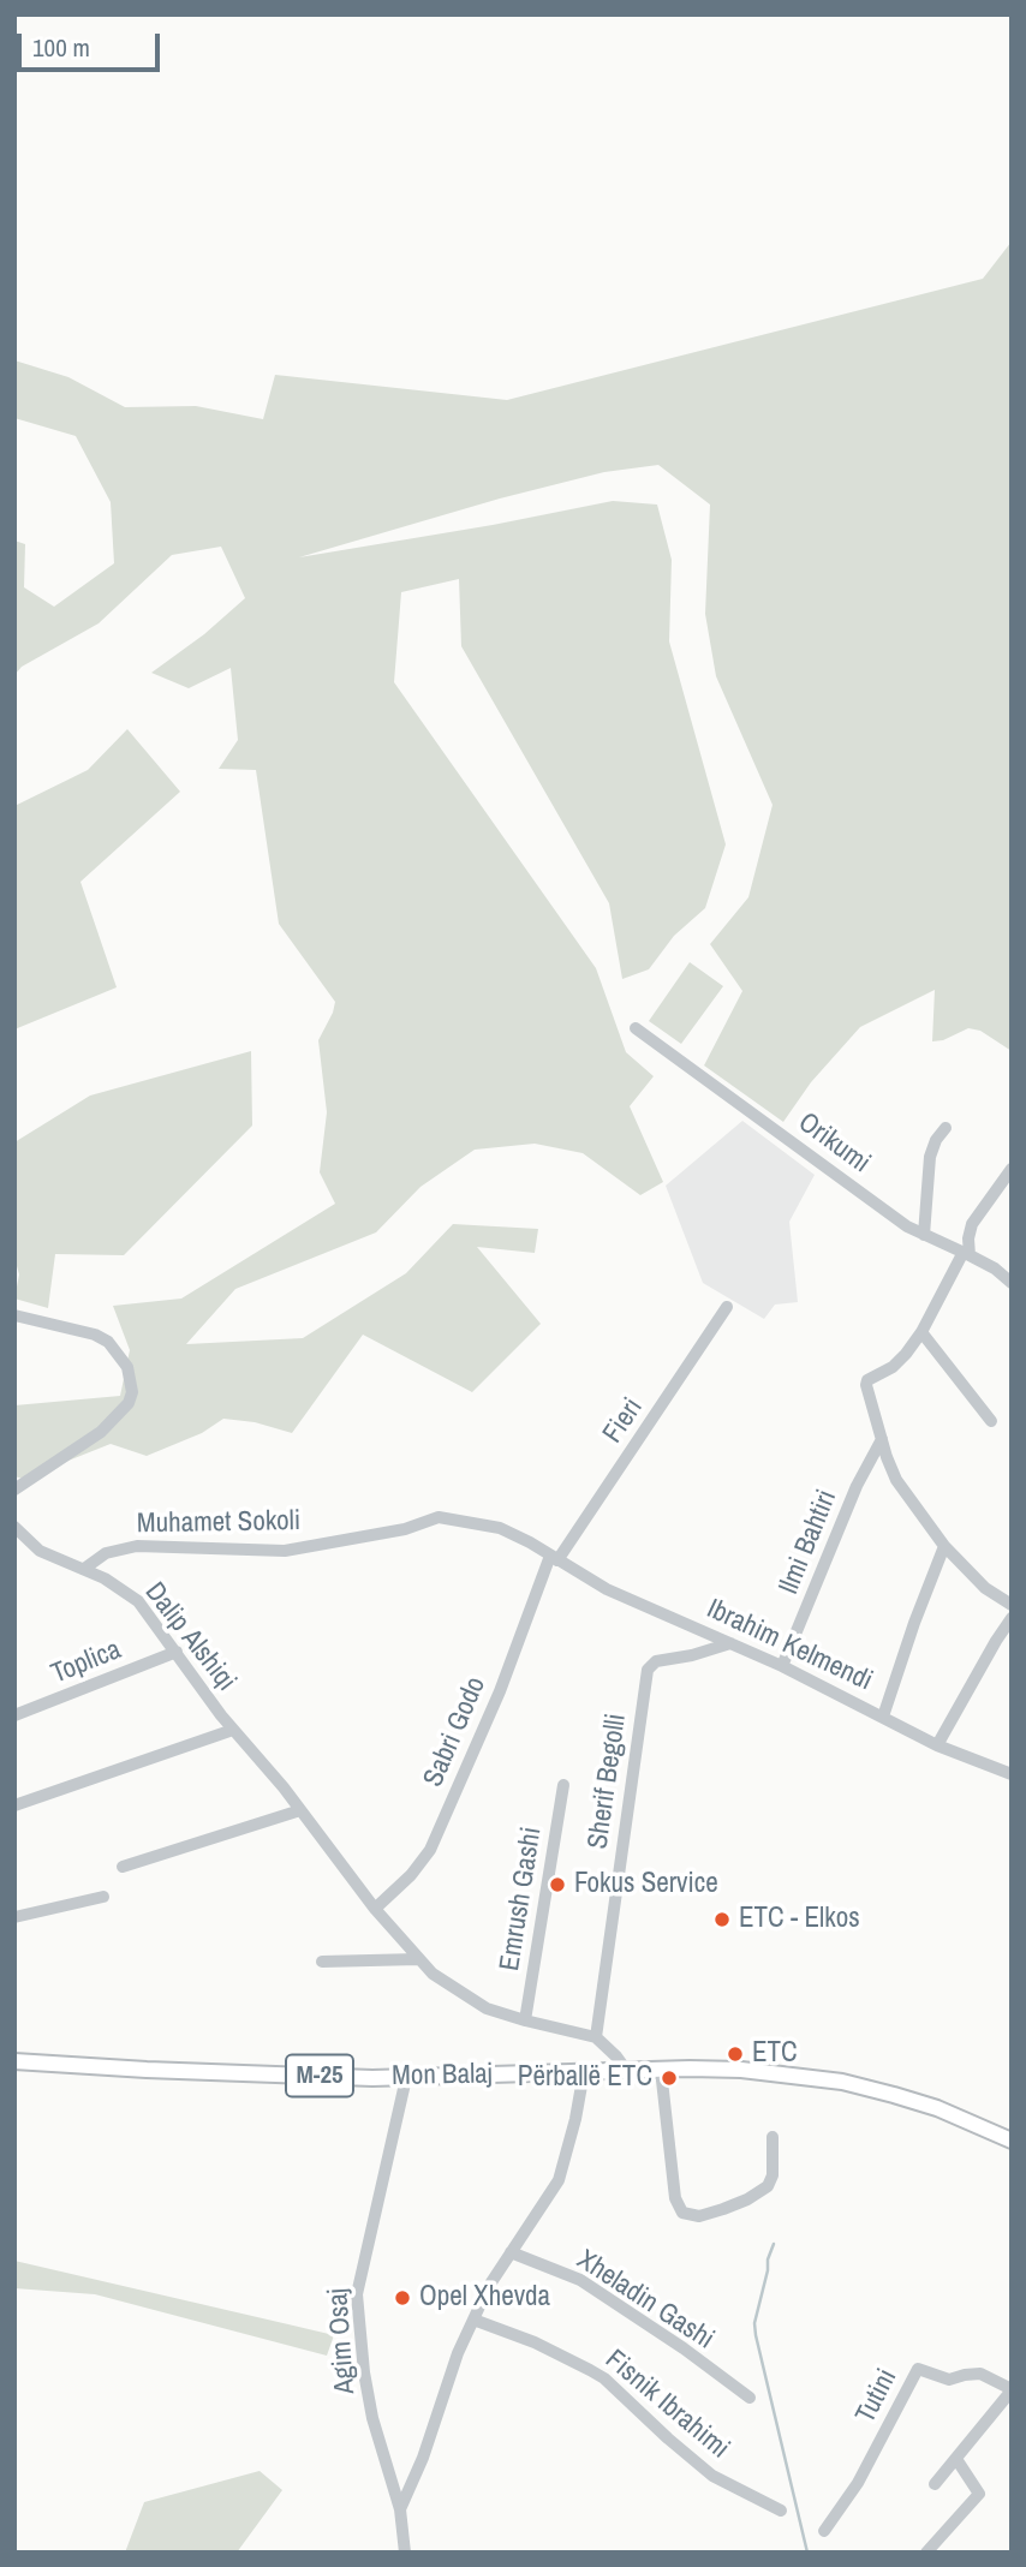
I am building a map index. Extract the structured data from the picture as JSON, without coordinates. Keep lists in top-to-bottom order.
{
  "streets": {
    "main road": ["M-25", "Mon Balaj"],
    "street": [
      "Orikumi",
      "Fieri",
      "Muhamet Sokoli",
      "Ilmi Bahtiri",
      "Dalip Alshiqi",
      "Ibrahim Kelmendi",
      "Toplica",
      "Sabri Godo",
      "Sherif Begolli",
      "Emrush Gashi",
      "Xheladin Gashi",
      "Agim Osaj",
      "Tutini",
      "Fisnik Ibrahimi"
    ]
  },
  "crossings": [
    ["Fieri", "Muhamet Sokoli"],
    ["Fieri", "Ibrahim Kelmendi"],
    ["Fieri", "Sabri Godo"],
    ["Muhamet Sokoli", "Dalip Alshiqi"],
    ["Muhamet Sokoli", "Ibrahim Kelmendi"],
    ["Muhamet Sokoli", "Sabri Godo"],
    ["Ilmi Bahtiri", "Ibrahim Kelmendi"],
    ["Dalip Alshiqi", "Toplica"],
    ["Dalip Alshiqi", "Sabri Godo"],
    ["Dalip Alshiqi", "Sherif Begolli"],
    ["Dalip Alshiqi", "Emrush Gashi"],
    ["Ibrahim Kelmendi", "Sabri Godo"],
    ["Ibrahim Kelmendi", "Sherif Begolli"],
    ["Mon Balaj", "Agim Osaj"]
  ],
  "places": [
    "Fokus Service",
    "ETC - Elkos",
    "ETC",
    "Përballë ETC",
    "Opel Xhevda"
  ],
  "scale_bar": "100 m"
}
